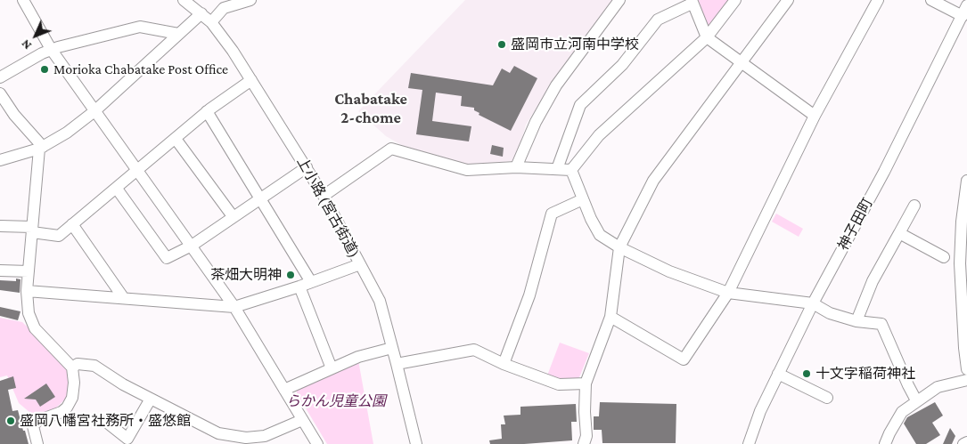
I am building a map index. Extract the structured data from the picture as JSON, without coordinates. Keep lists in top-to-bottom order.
{
  "streets": {
    "street": ["上小路 (宮古街道)", "神子田町"]
  },
  "districts": ["Chabatake 2-chome"],
  "parks": ["らかん児童公園"],
  "places": [
    "盛岡市立河南中学校",
    "Morioka Chabatake Post Office",
    "茶畑大明神",
    "十文字稲荷神社",
    "盛岡八幡宮社務所・盛悠館"
  ],
  "north": "bottom left"
}
